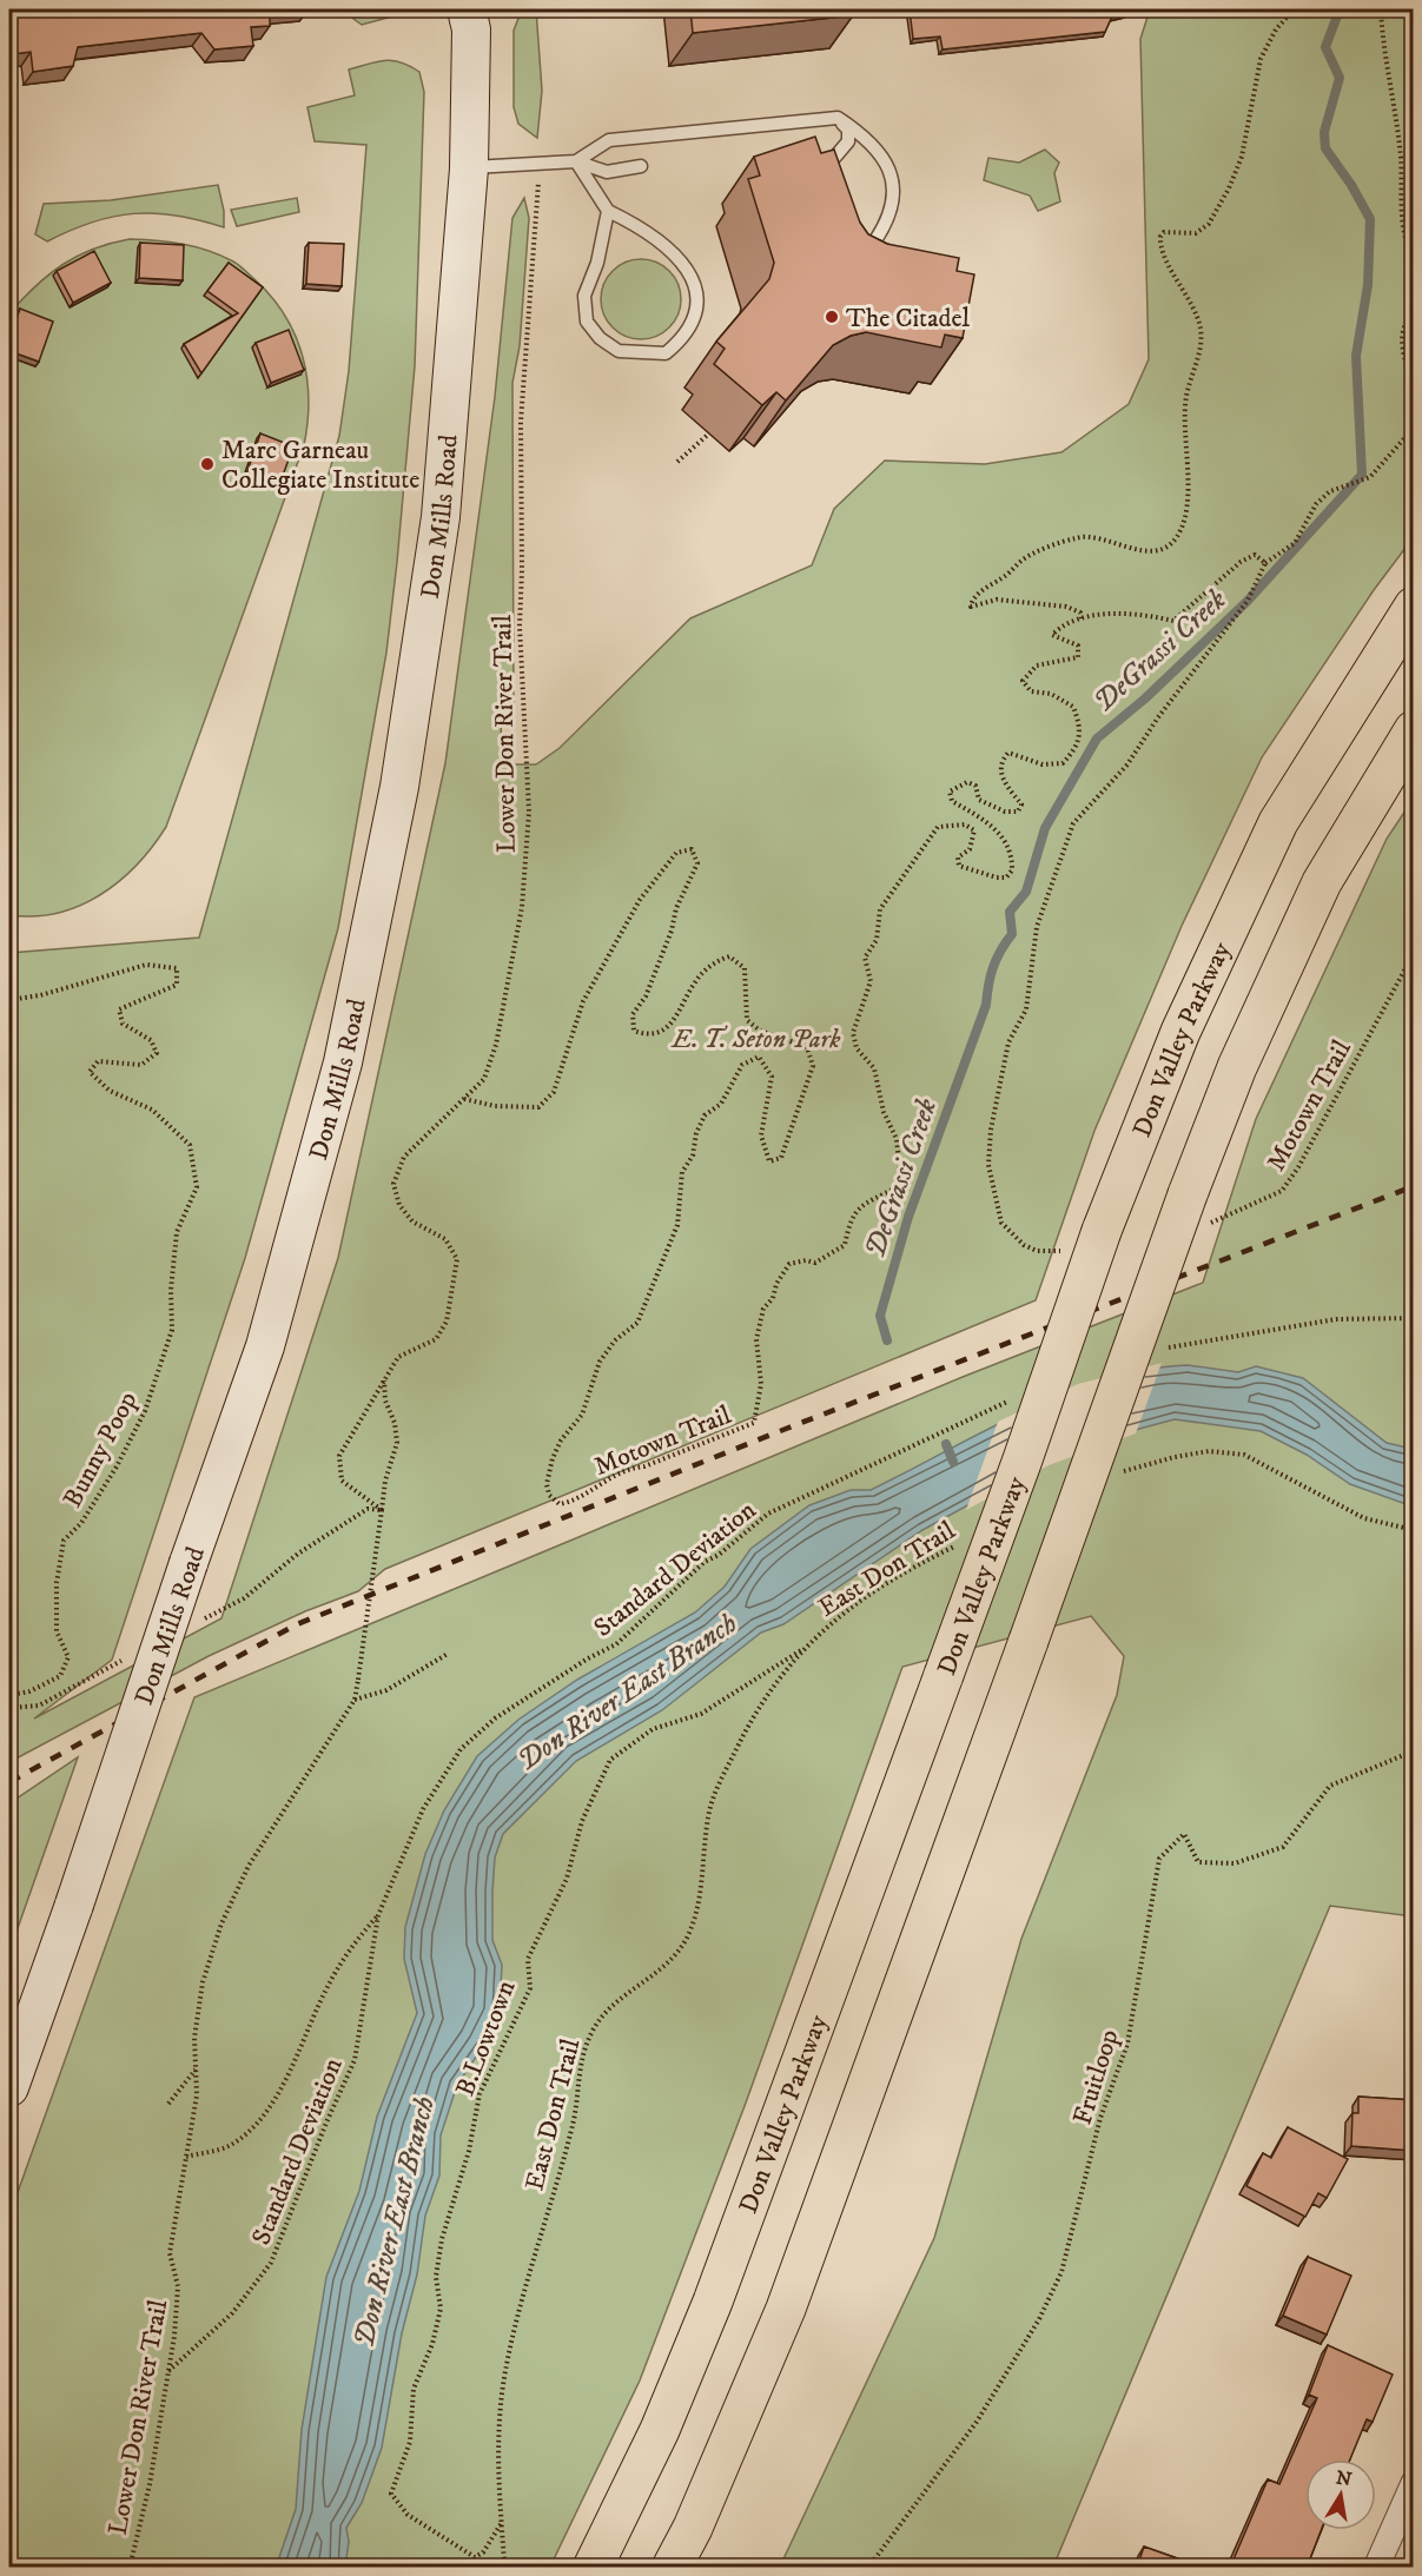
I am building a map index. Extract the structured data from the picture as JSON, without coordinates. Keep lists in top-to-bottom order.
{
  "streets": {
    "highway": ["Don Valley Parkway"],
    "main road": ["Don Mills Road"],
    "path": [
      "Lower Don River Trail",
      "Motown Trail",
      "Bunny Poop",
      "Standard Deviation",
      "East Don Trail",
      "B.Lowtown",
      "Fruitloop"
    ]
  },
  "crossings": [
    ["Lower Don River Trail", "Motown Trail"],
    ["Lower Don River Trail", "Standard Deviation"],
    ["East Don Trail", "B.Lowtown"]
  ],
  "water": ["DeGrassi Creek", "Don River East Branch"],
  "parks": ["E. T. Seton Park"],
  "places": ["The Citadel", "Marc Garneau Collegiate Institute"],
  "north": "top"
}
